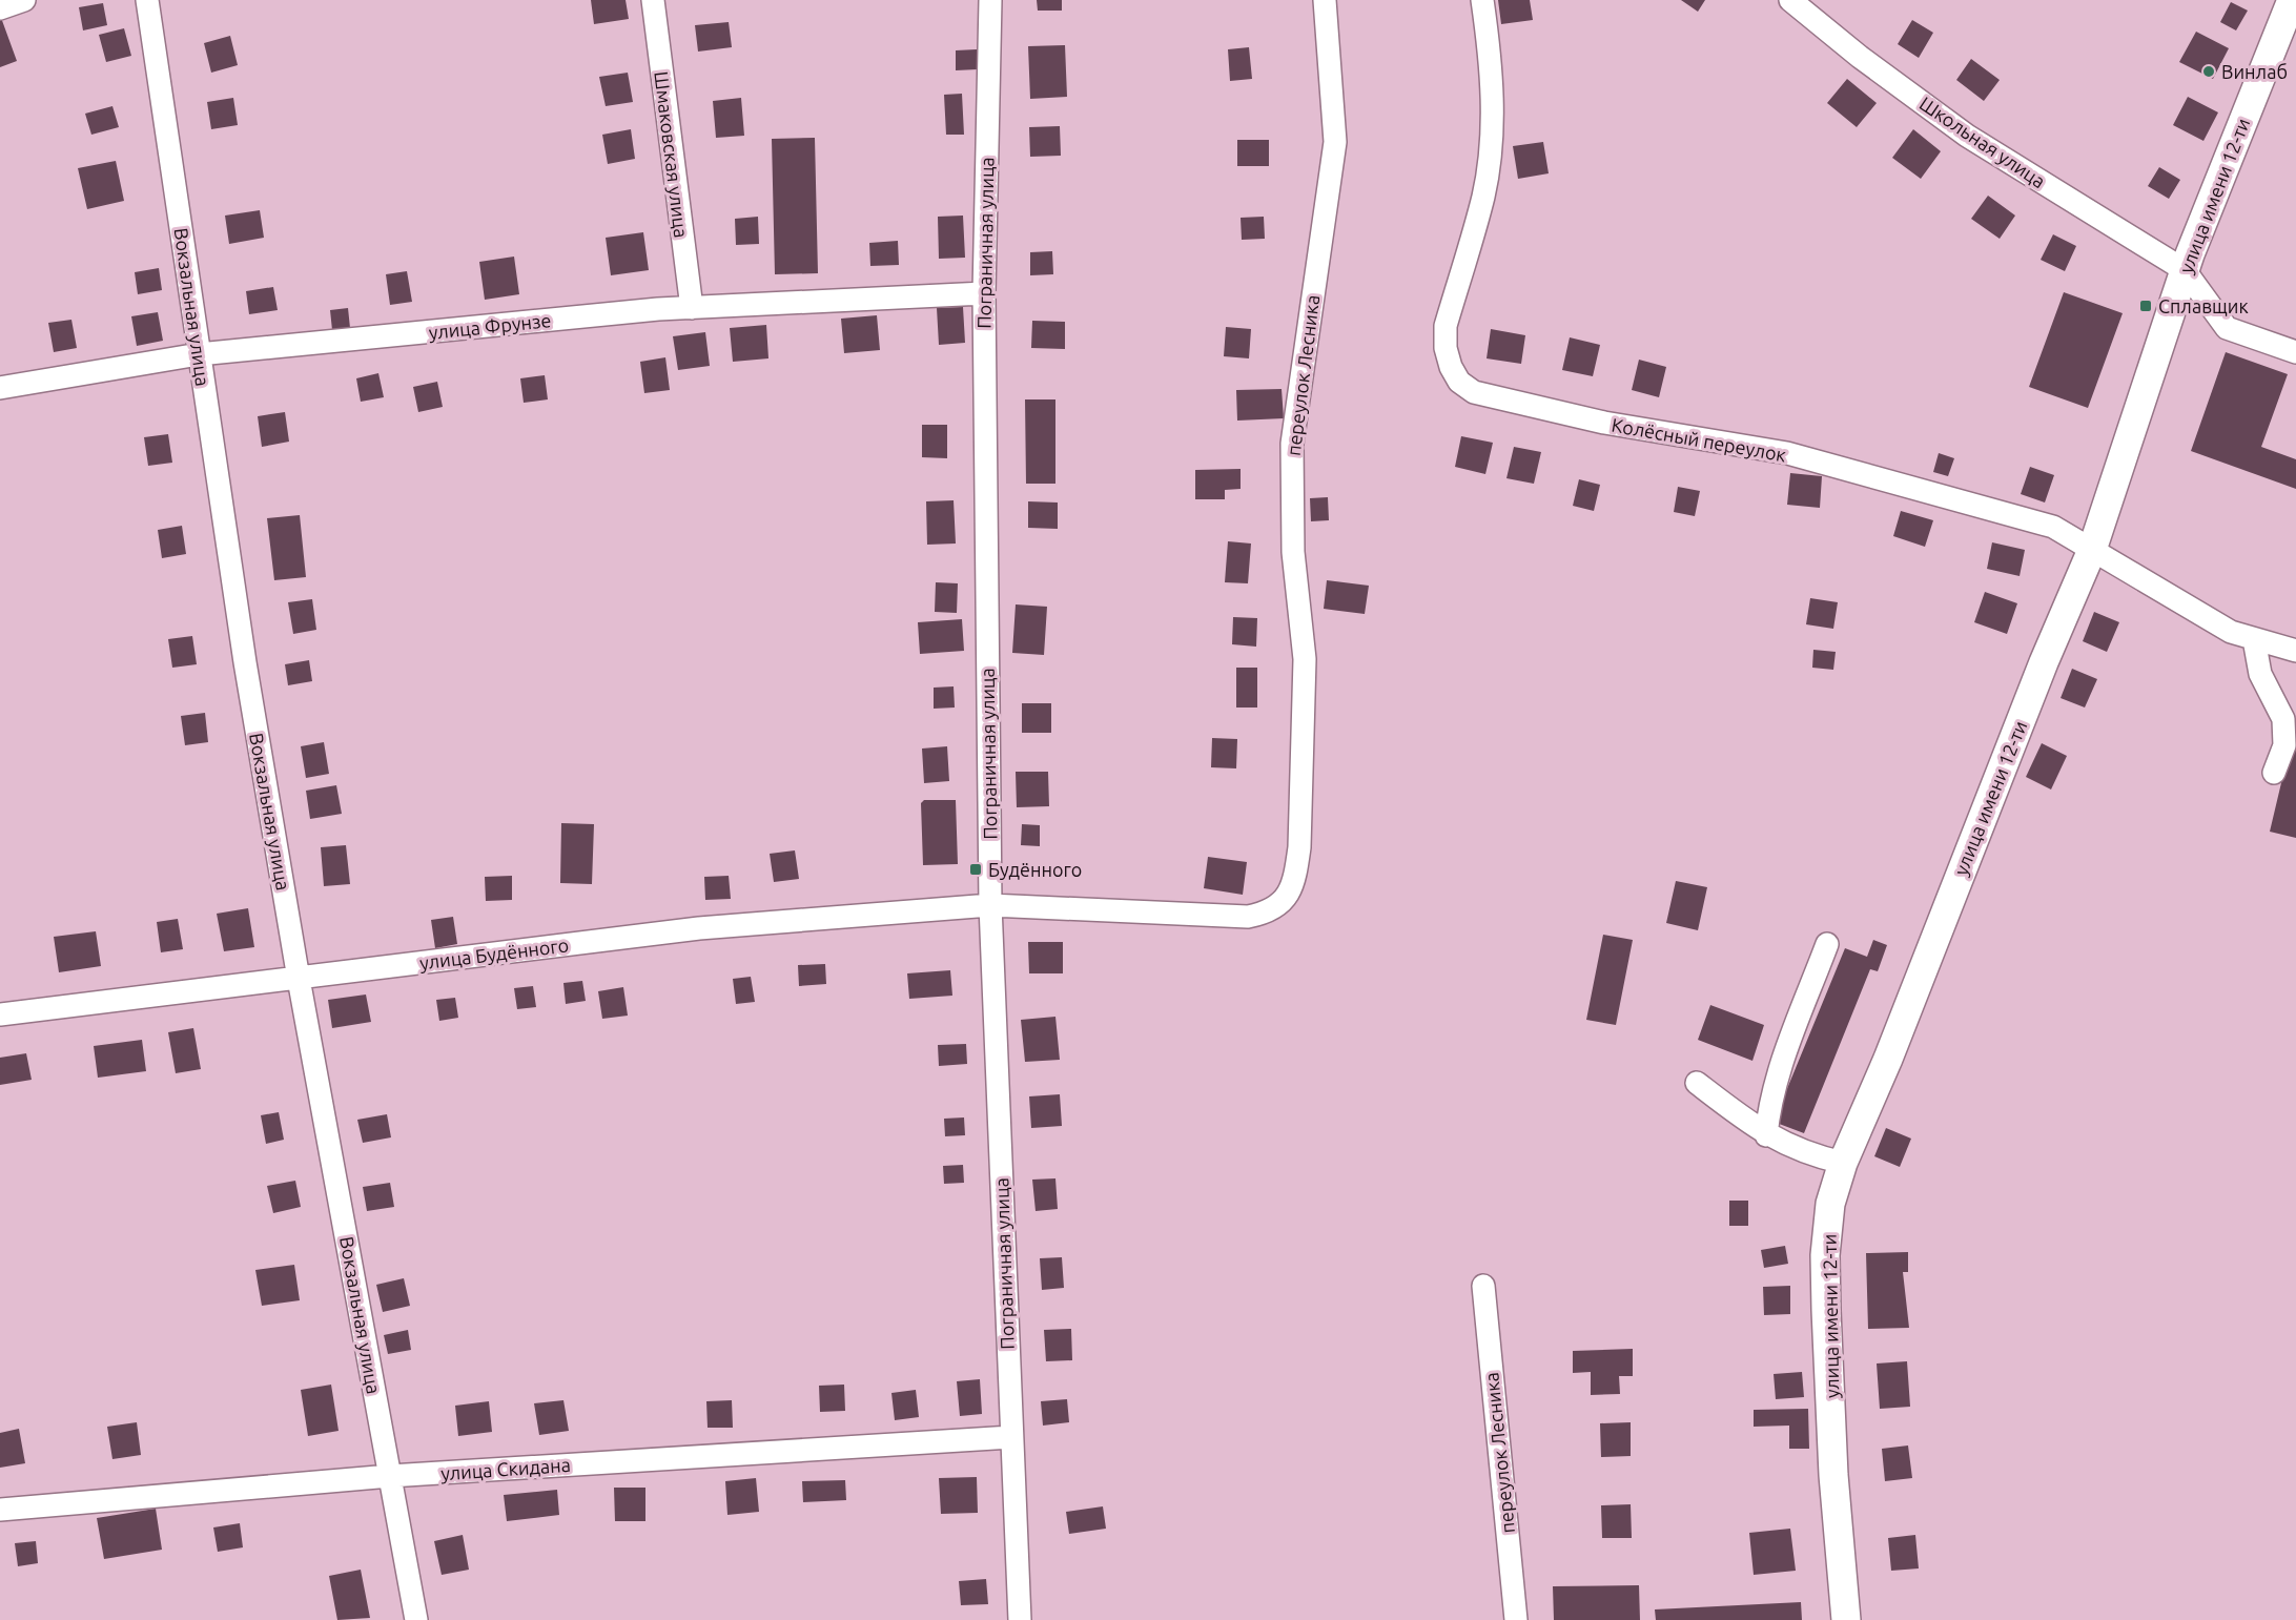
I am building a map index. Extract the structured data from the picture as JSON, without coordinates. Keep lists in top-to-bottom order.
{
  "streets": {
    "main road": ["улица имени 12-ти"],
    "street": [
      "Школьная улица",
      "Шмаковская улица",
      "Пограничная улица",
      "Вокзальная улица",
      "улица Фрунзе",
      "переулок Лесника",
      "Колёсный переулок",
      "улица Будённого",
      "улица Скидана"
    ]
  },
  "crossings": [
    ["Школьная улица", "улица имени 12-ти"],
    ["Шмаковская улица", "улица Фрунзе"],
    ["улица имени 12-ти", "Колёсный переулок"],
    ["Пограничная улица", "улица Фрунзе"],
    ["Пограничная улица", "улица Будённого"],
    ["Пограничная улица", "улица Скидана"],
    ["Вокзальная улица", "улица Фрунзе"],
    ["Вокзальная улица", "улица Будённого"],
    ["Вокзальная улица", "улица Скидана"],
    ["переулок Лесника", "улица Будённого"]
  ],
  "places": {
    "other": ["Винлаб"],
    "transit": ["Сплавщик", "Будённого"]
  }
}
